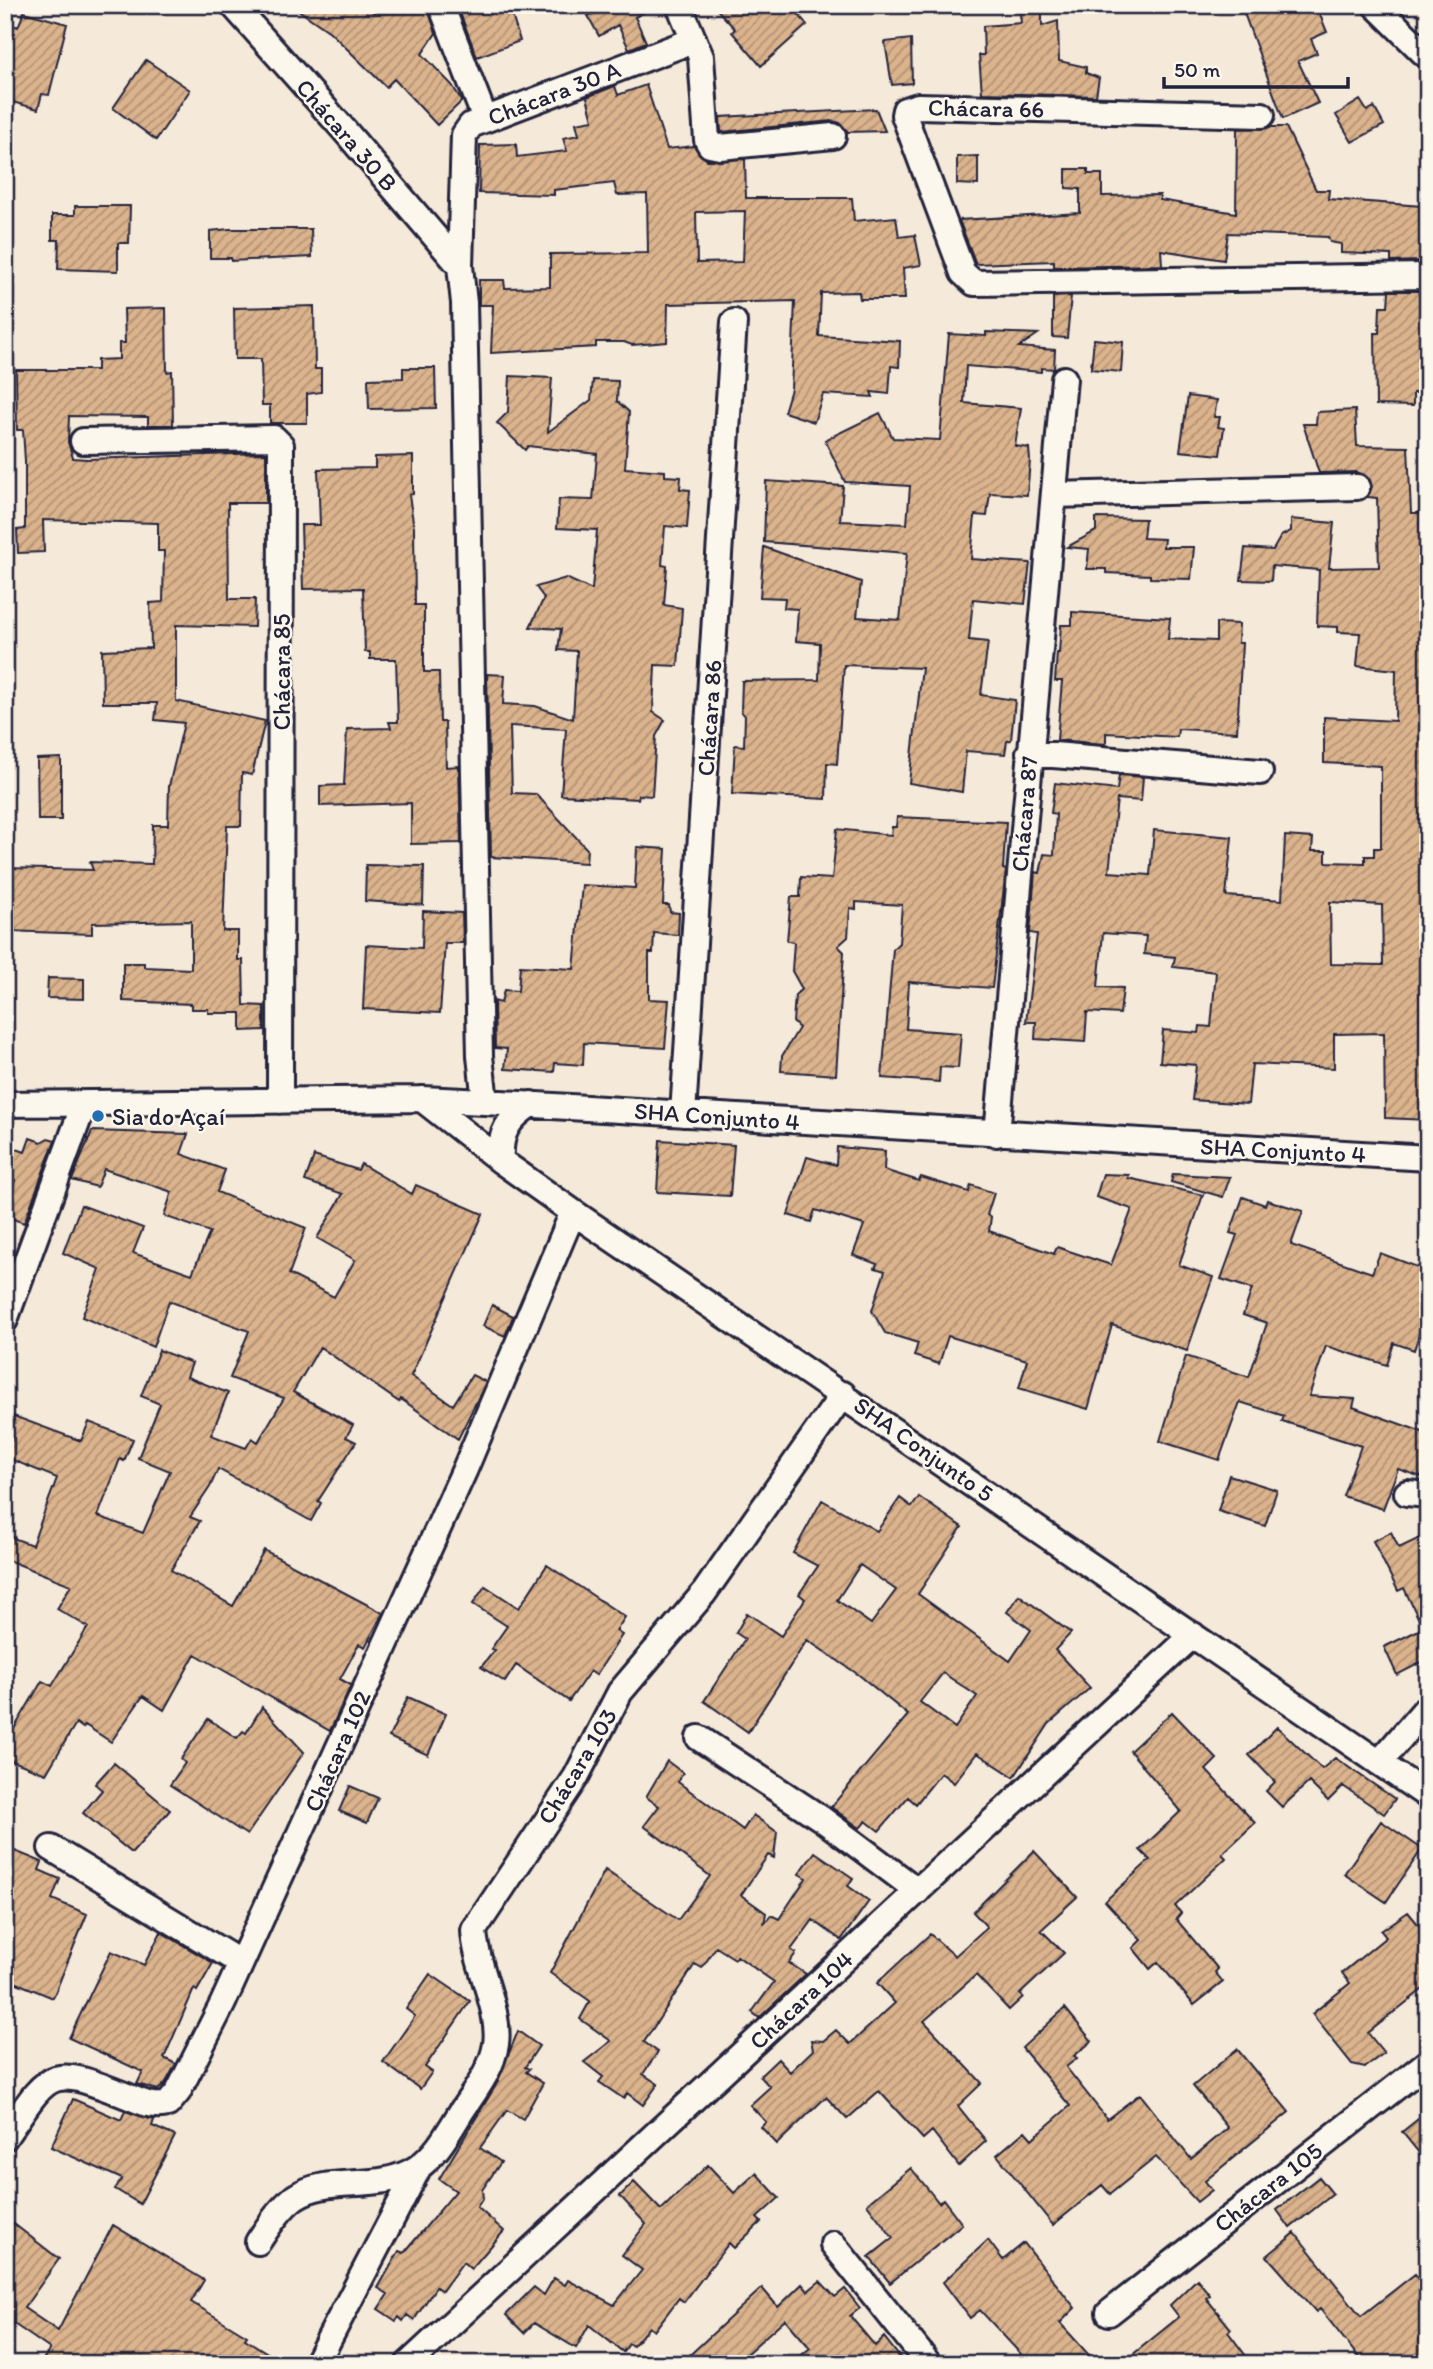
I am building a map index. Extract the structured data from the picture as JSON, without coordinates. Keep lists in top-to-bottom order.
{
  "streets": {
    "street": [
      "Chácara 30 A",
      "Chácara 66",
      "Chácara 30 B",
      "Chácara 85",
      "Chácara 86",
      "Chácara 87",
      "SHA Conjunto 4",
      "SHA Conjunto 5",
      "Chácara 102",
      "Chácara 103",
      "Chácara 104",
      "Chácara 105"
    ]
  },
  "crossings": [
    ["Chácara 30 A", "Chácara 30 B"],
    ["Chácara 85", "SHA Conjunto 4"],
    ["Chácara 86", "SHA Conjunto 4"],
    ["Chácara 87", "SHA Conjunto 4"],
    ["SHA Conjunto 4", "SHA Conjunto 5"],
    ["SHA Conjunto 5", "Chácara 102"],
    ["SHA Conjunto 5", "Chácara 103"],
    ["SHA Conjunto 5", "Chácara 104"]
  ],
  "places": ["Sia do Açaí"],
  "scale_bar": "50 m"
}
